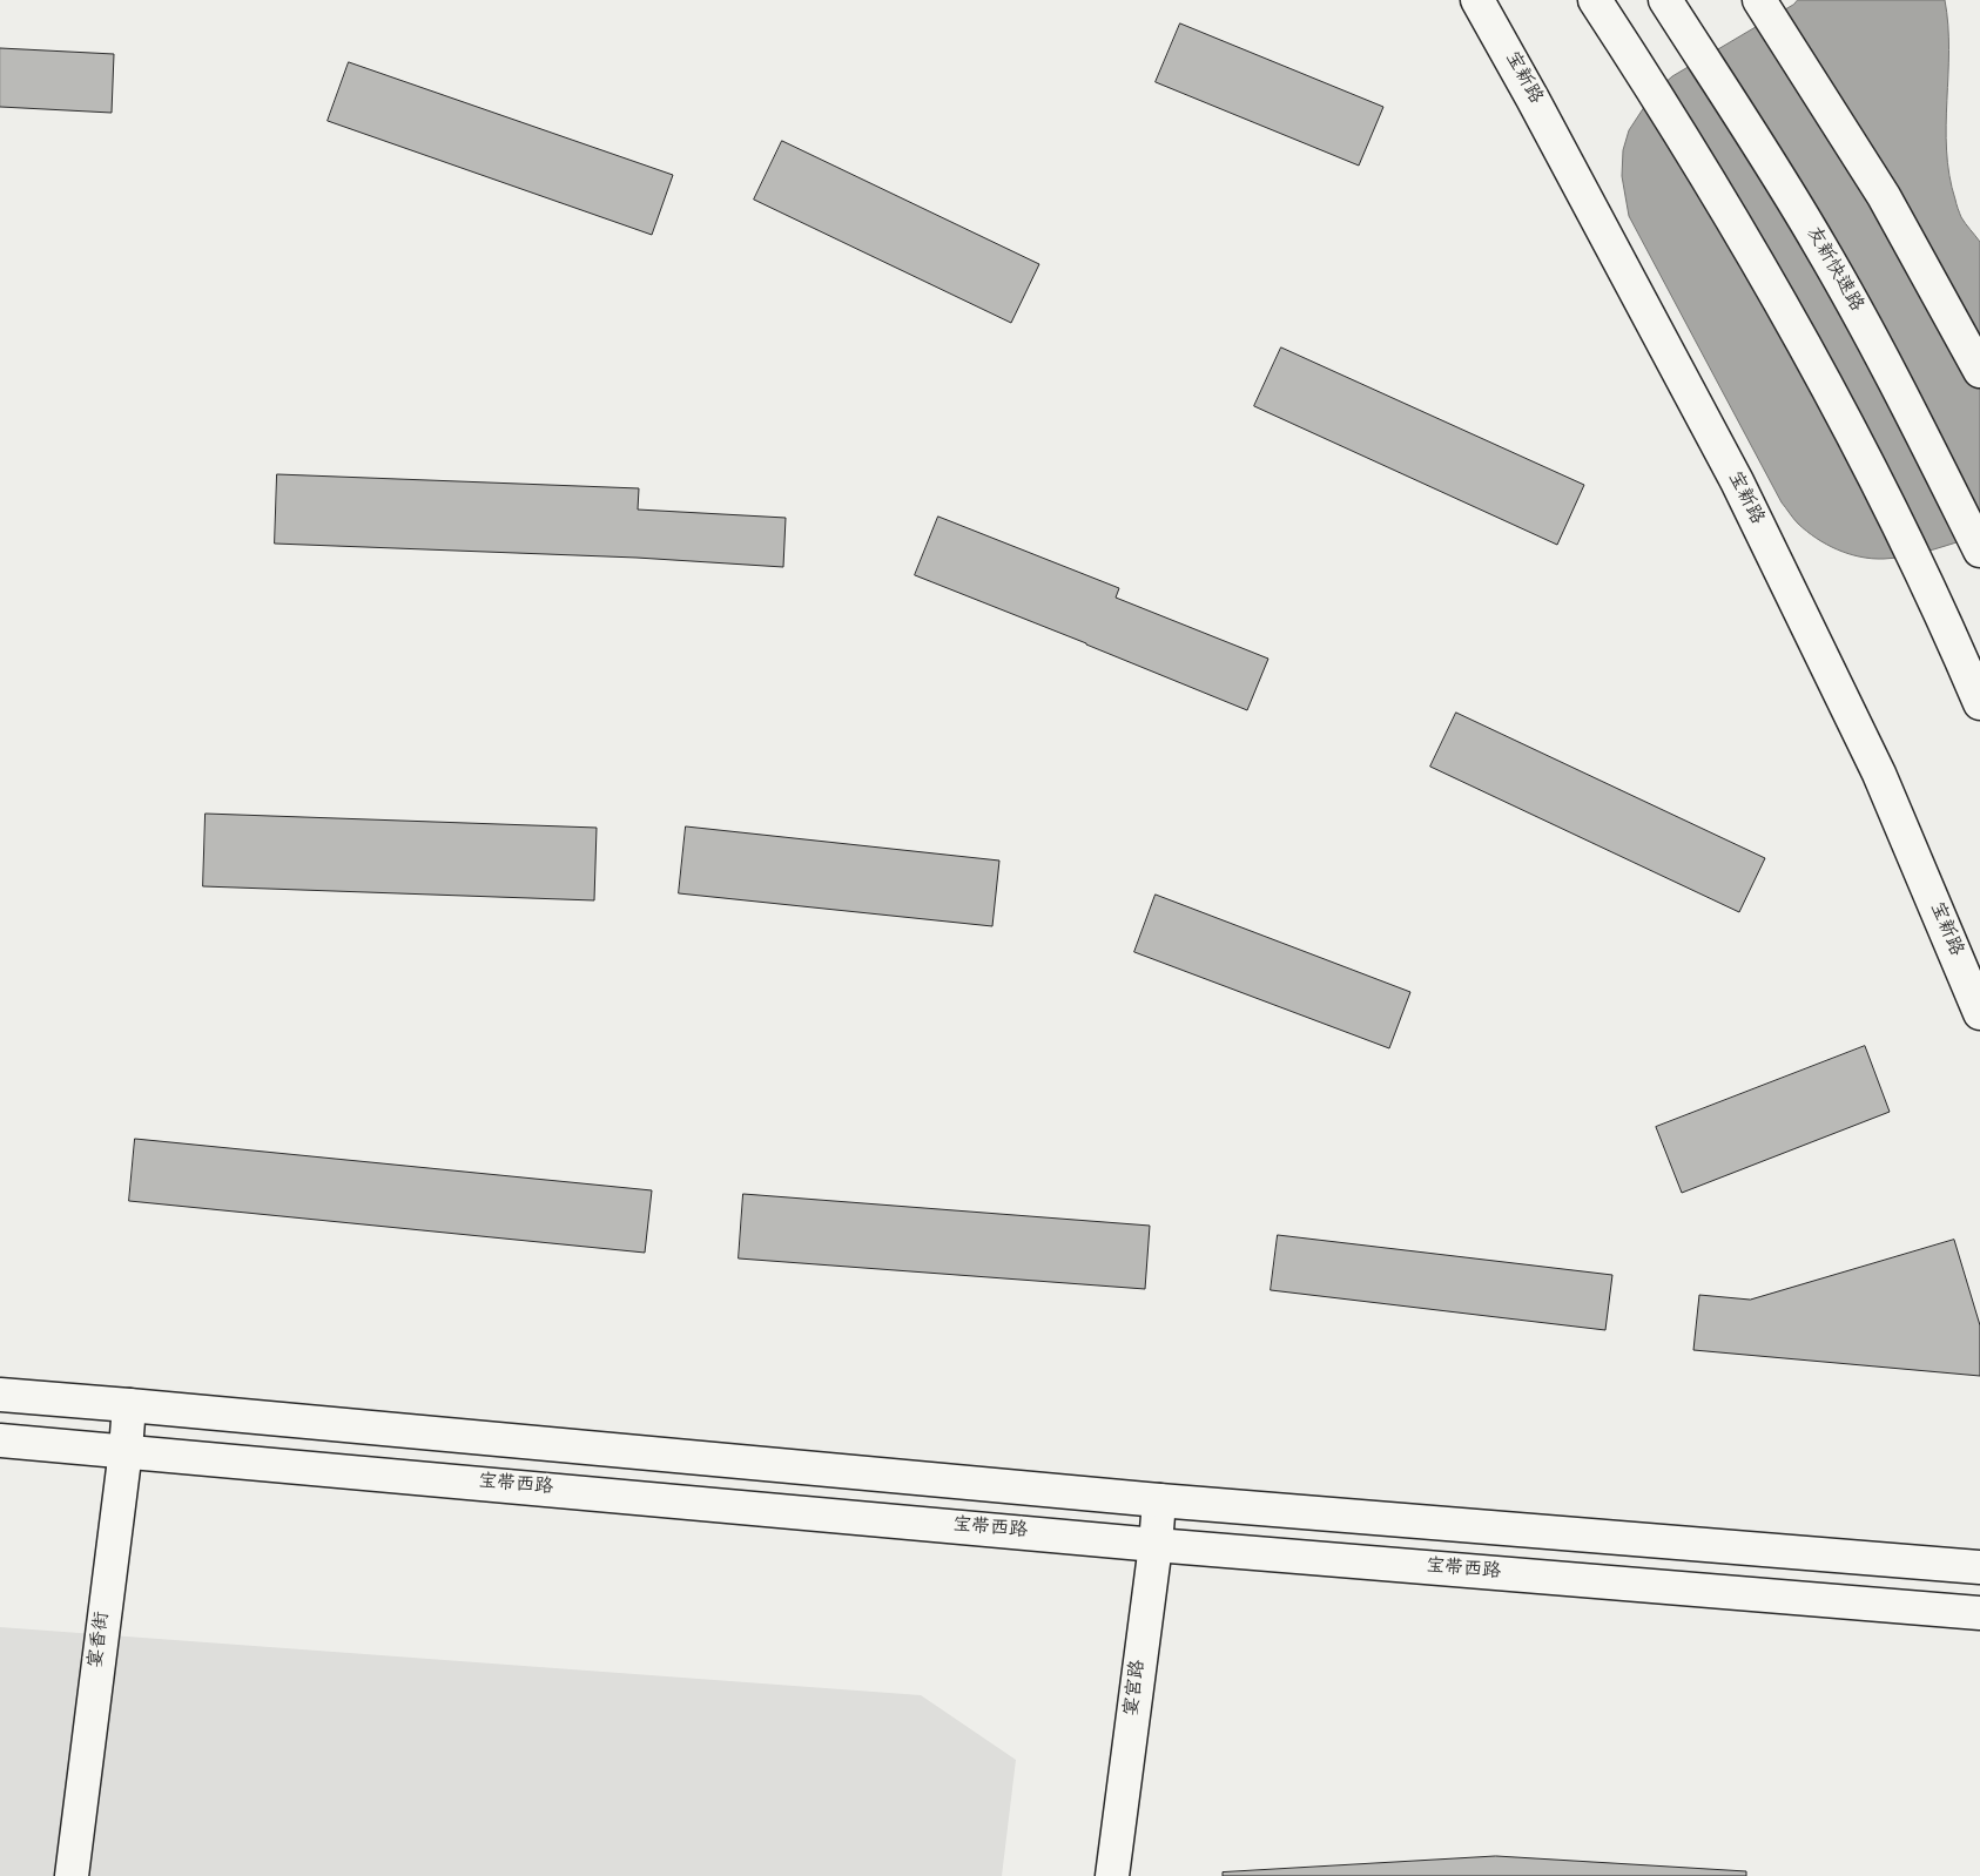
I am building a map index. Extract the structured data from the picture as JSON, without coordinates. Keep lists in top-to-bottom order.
{
  "streets": {
    "main road": [
      "宝新路",
      "友新快速路",
      "宝带西路",
      "宴香街",
      "宴宫路"
    ]
  },
  "crossings": [
    ["宝带西路", "宴香街"],
    ["宝带西路", "宴宫路"]
  ]
}
